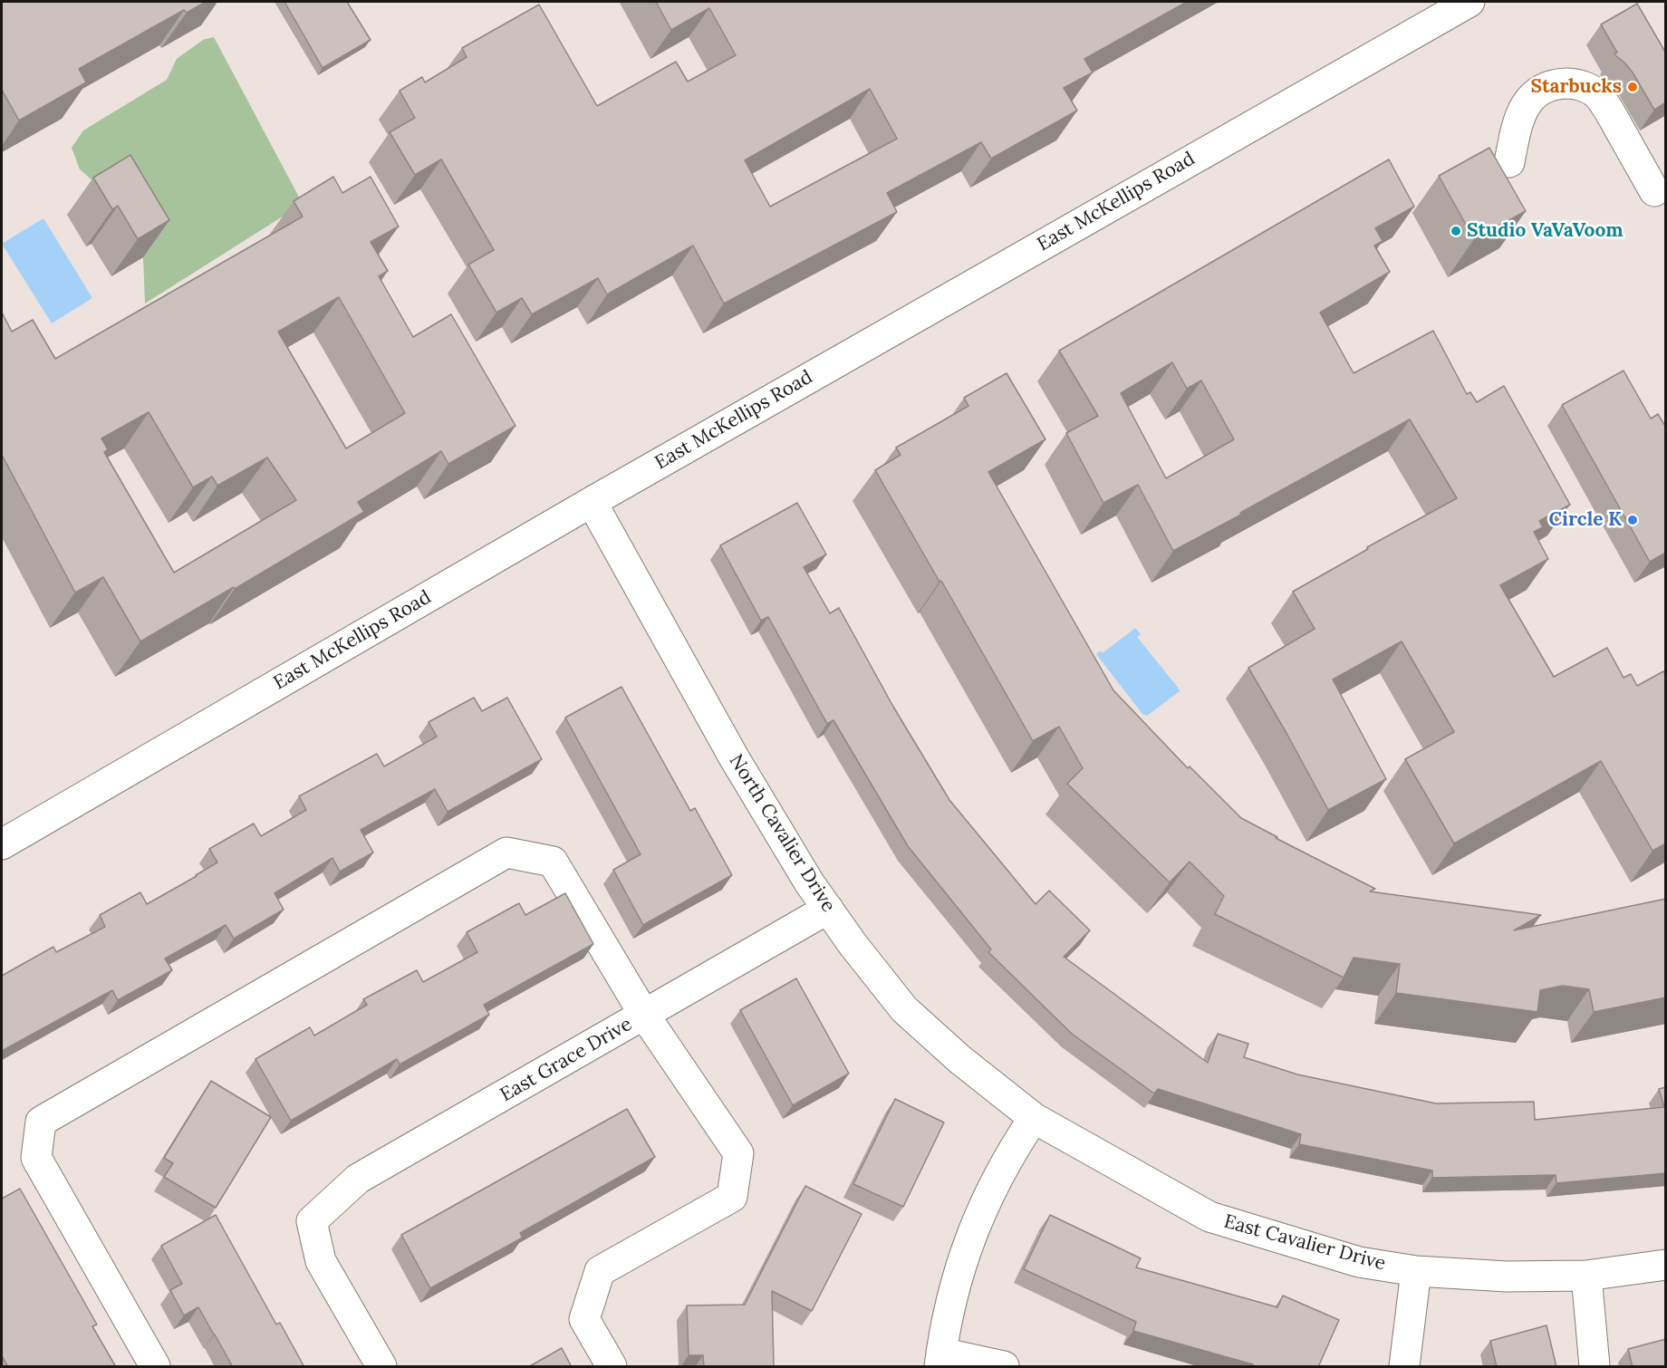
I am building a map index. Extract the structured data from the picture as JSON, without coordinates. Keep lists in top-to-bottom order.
{
  "streets": {
    "street": [
      "East McKellips Road",
      "North Cavalier Drive",
      "East Grace Drive",
      "East Cavalier Drive"
    ]
  },
  "crossings": [
    ["East McKellips Road", "North Cavalier Drive"],
    ["North Cavalier Drive", "East Grace Drive"],
    ["North Cavalier Drive", "East Cavalier Drive"]
  ],
  "places": ["Starbucks", "Studio VaVaVoom", "Circle K"]
}
